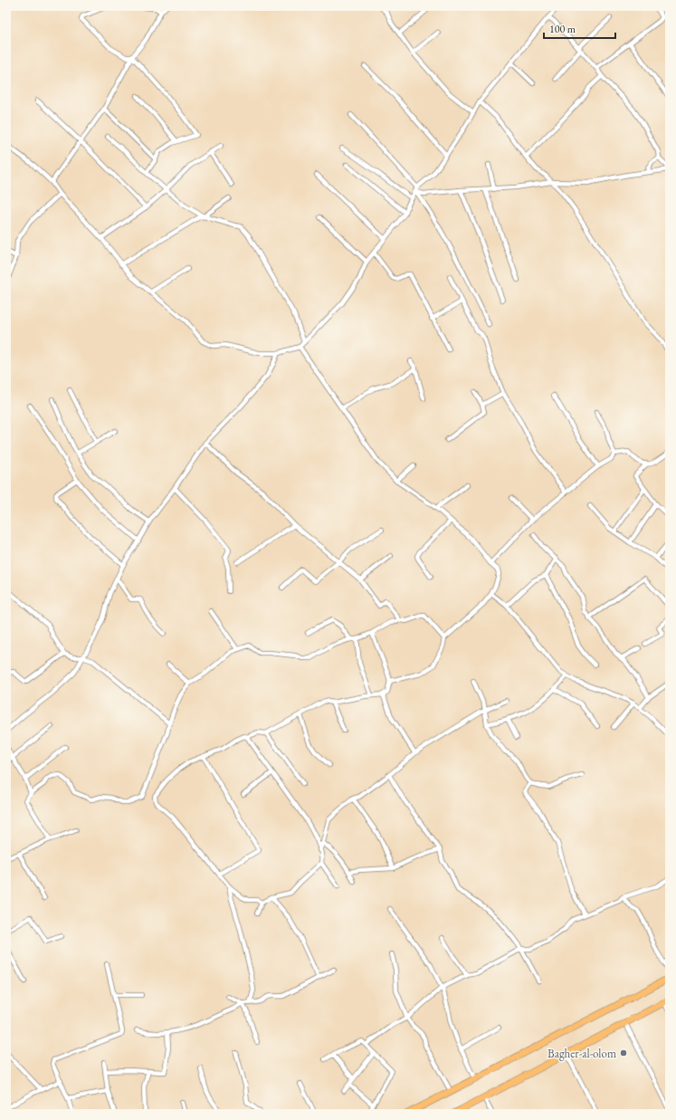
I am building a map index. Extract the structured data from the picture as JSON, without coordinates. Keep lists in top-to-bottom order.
{
  "places": ["Bagher-al-olom"],
  "scale_bar": "100 m"
}
